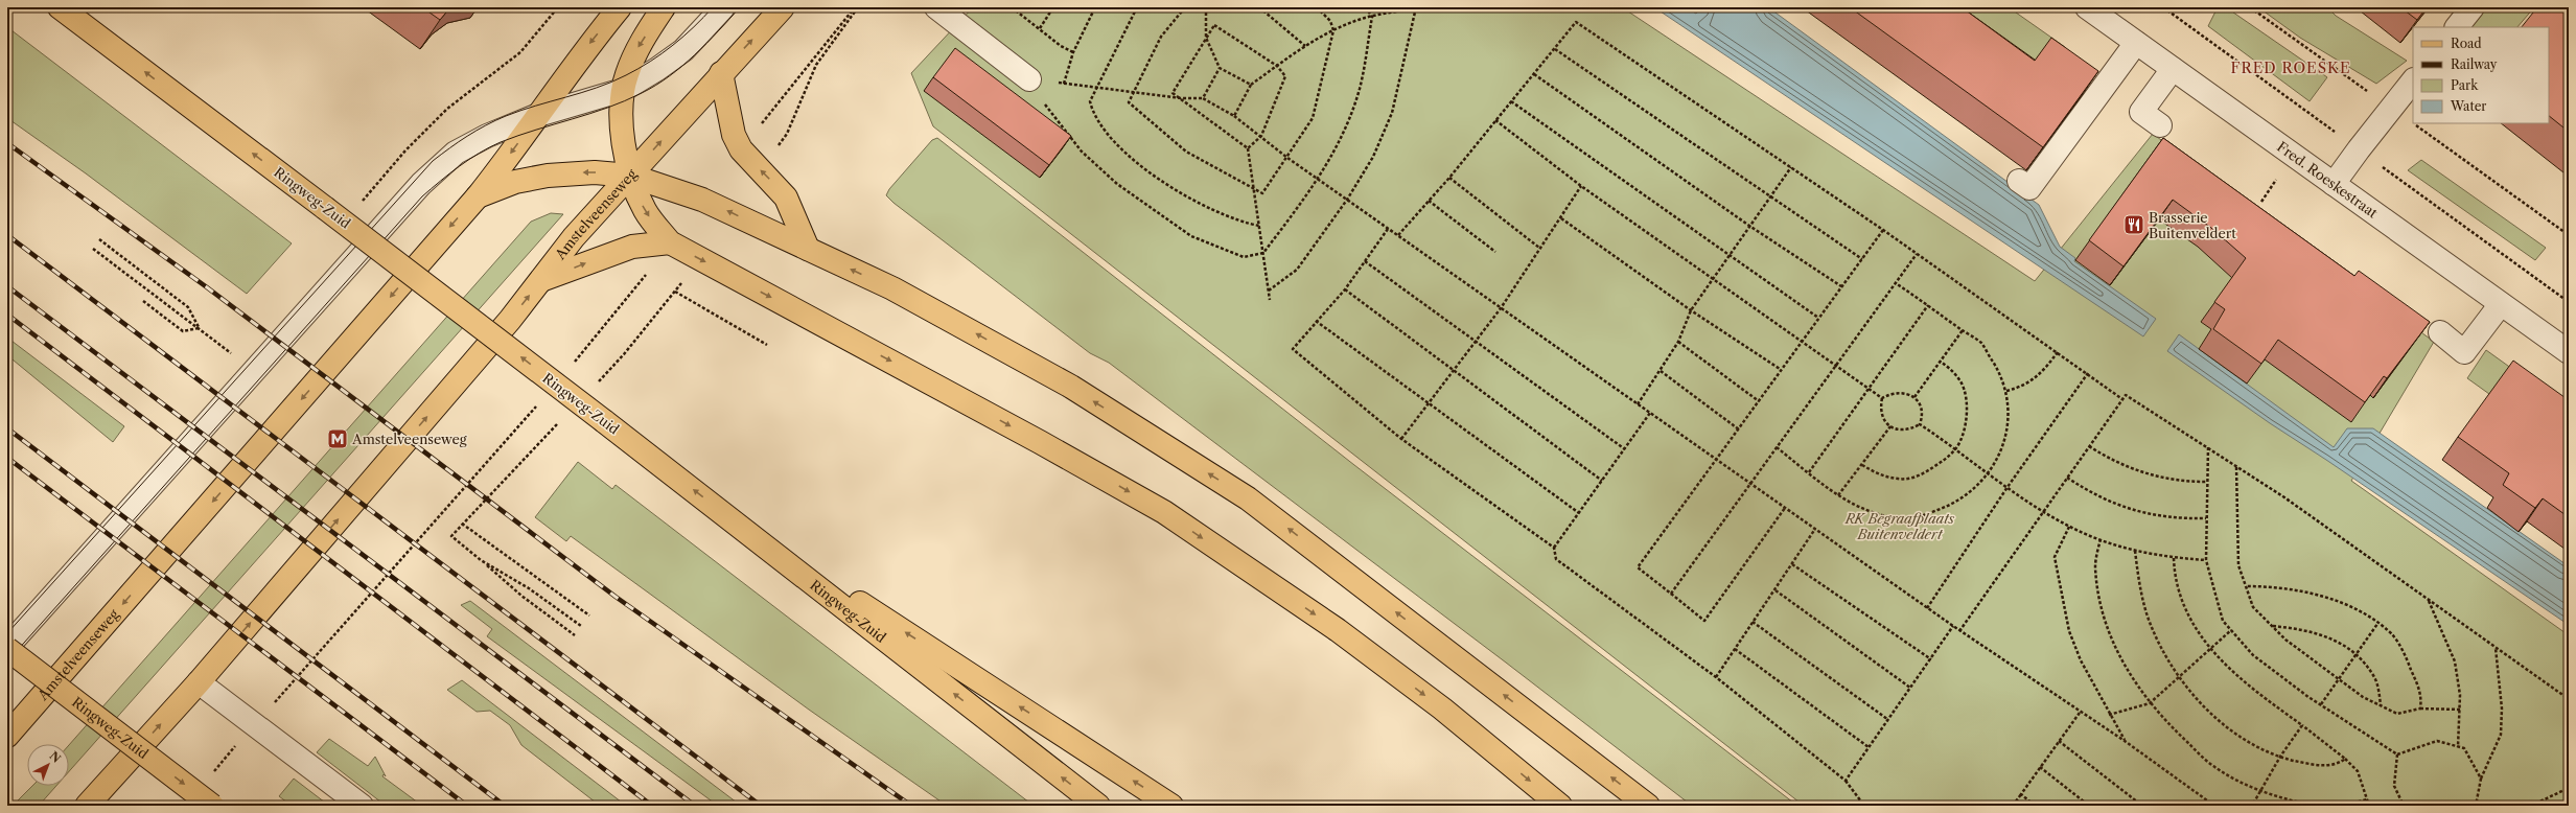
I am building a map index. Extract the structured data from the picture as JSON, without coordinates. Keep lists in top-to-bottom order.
{
  "streets": {
    "main road": ["Ringweg-Zuid", "Amstelveenseweg"],
    "street": ["Fred. Roeskestraat"]
  },
  "districts": ["FRED ROESKE"],
  "parks": ["RK Begraafplaats Buitenveldert"],
  "places": {
    "restaurant": ["Brasserie Buitenveldert"],
    "metro station": ["Amstelveenseweg"]
  },
  "legend": [
    "Road",
    "Railway",
    "Park",
    "Water"
  ],
  "north": "top right"
}
